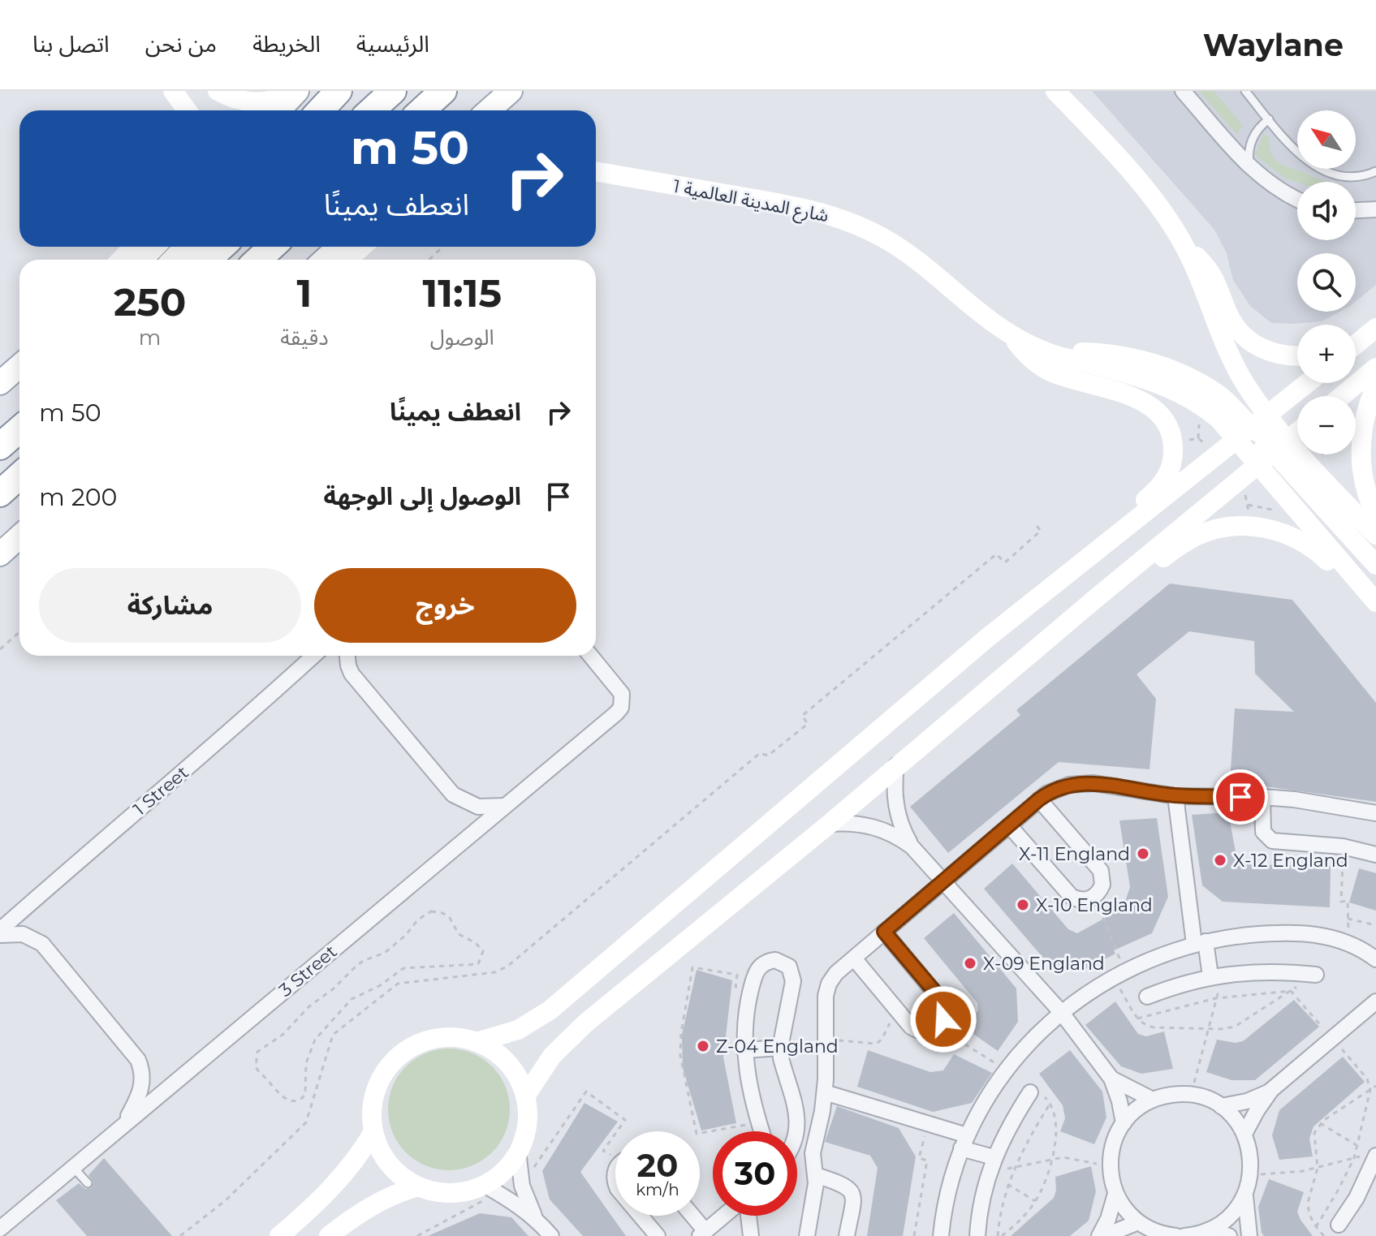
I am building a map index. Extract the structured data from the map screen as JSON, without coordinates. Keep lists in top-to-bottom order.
{
  "streets": {
    "street": ["شارع المدينة العالمية 1", "1 Street", "3 Street"]
  },
  "places": [
    "X-11 England",
    "X-12 England",
    "X-10 England",
    "X-09 England",
    "Z-04 England"
  ],
  "north": "top left",
  "page": {
    "header": "Waylane",
    "nav": [
      "الرئيسية",
      "الخريطة",
      "من نحن",
      "اتصل بنا"
    ],
    "map_buttons": ["+", "−"],
    "turn": ["50 m", "انعطف يمينًا"],
    "eta": [
      "11:15",
      "الوصول",
      "1",
      "دقيقة",
      "250",
      "m"
    ],
    "list": [
      {
        "name": "انعطف يمينًا",
        "value": "50 m"
      },
      {
        "name": "الوصول إلى الوجهة",
        "value": "200 m"
      }
    ],
    "buttons": ["خروج", "مشاركة"],
    "speed": "20 km/h",
    "limit": "30"
  }
}
